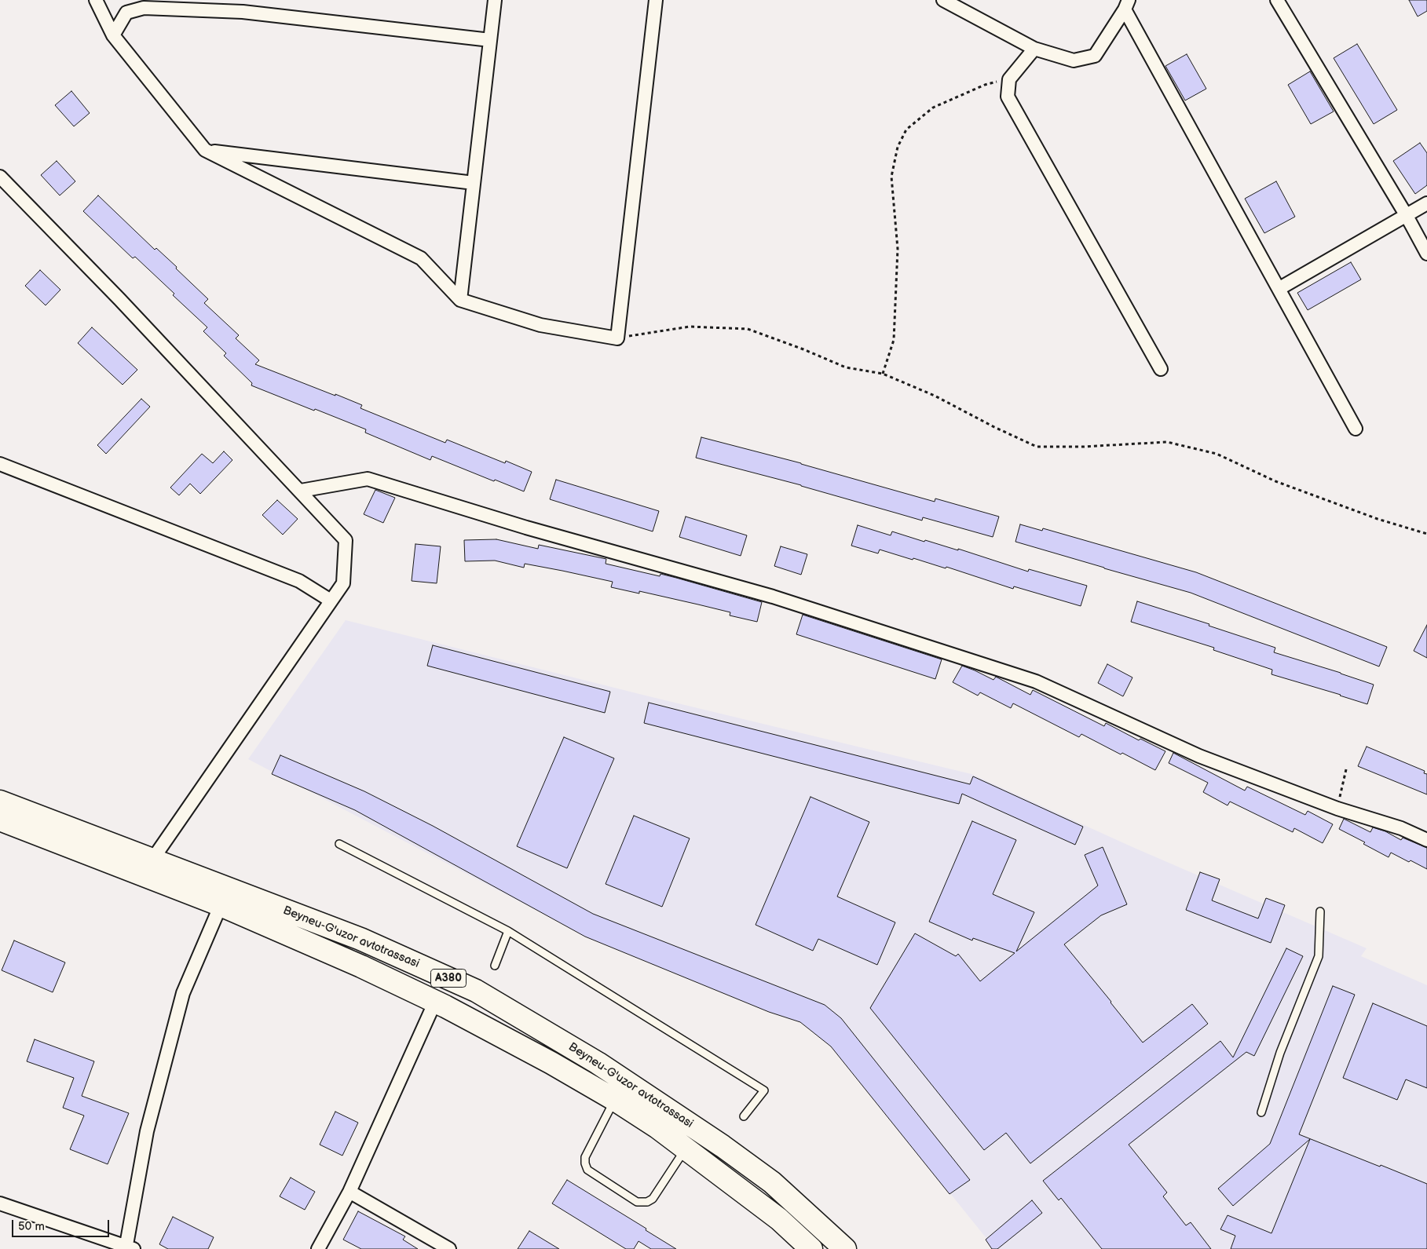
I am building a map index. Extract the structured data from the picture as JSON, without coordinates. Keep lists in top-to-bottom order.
{
  "streets": {
    "highway": ["Beyneu-G'uzor avtotrassasi", "A380"]
  },
  "scale_bar": "50 m"
}
